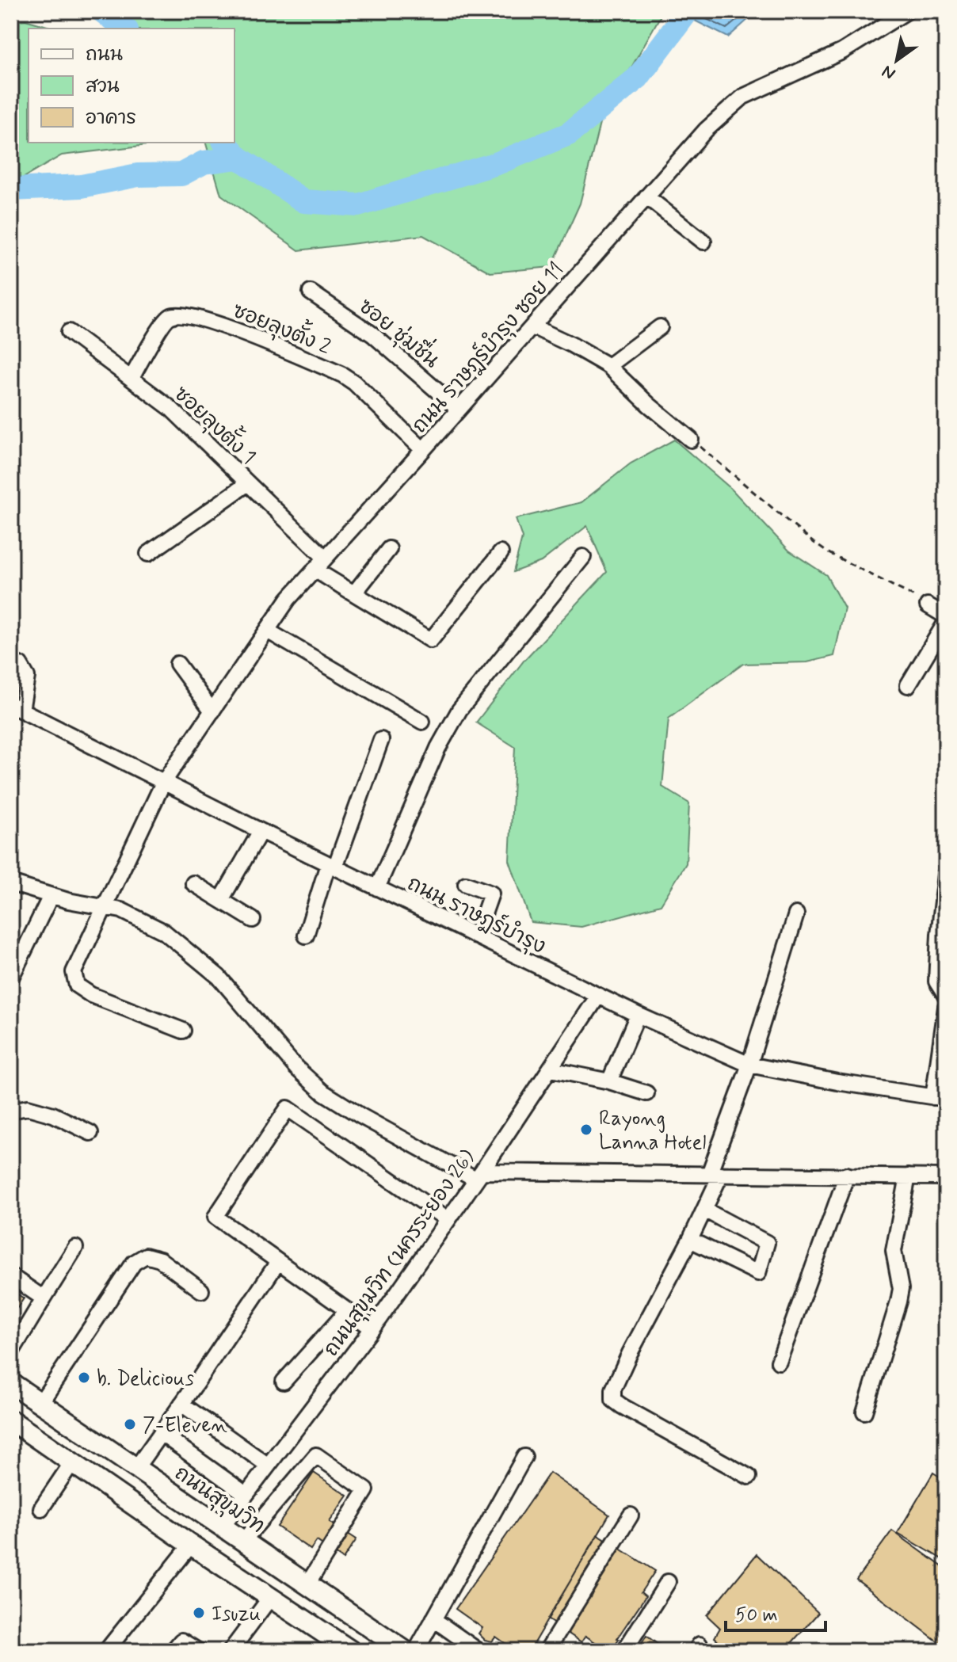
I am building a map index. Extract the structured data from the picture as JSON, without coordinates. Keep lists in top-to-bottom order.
{
  "streets": {
    "main road": ["ถนนสุขุมวิท"],
    "street": [
      "ซอยลุงตั้ง 2",
      "ซอย ชุ่มชื่น",
      "ถนน ราษฎร์บำรุง ซอย 11",
      "ซอยลุงตั้ง 1",
      "ถนน ราษฎร์บำรุง",
      "ถนนสุขุมวิท (นครระยอง 26)"
    ]
  },
  "crossings": [
    ["ซอยลุงตั้ง 2", "ถนน ราษฎร์บำรุง ซอย 11"],
    ["ซอยลุงตั้ง 2", "ซอยลุงตั้ง 1"],
    ["ซอย ชุ่มชื่น", "ถนน ราษฎร์บำรุง ซอย 11"],
    ["ถนน ราษฎร์บำรุง ซอย 11", "ซอยลุงตั้ง 1"],
    ["ถนน ราษฎร์บำรุง ซอย 11", "ถนน ราษฎร์บำรุง"],
    ["ถนน ราษฎร์บำรุง", "ถนนสุขุมวิท (นครระยอง 26)"],
    ["ถนนสุขุมวิท (นครระยอง 26)", "ถนนสุขุมวิท"]
  ],
  "places": [
    "Rayong Lanna Hotel",
    "b. Delicious",
    "7-Eleven",
    "Isuzu"
  ],
  "legend": ["ถนน", "สวน", "อาคาร"],
  "scale_bar": "50 m",
  "north": "bottom left"
}
